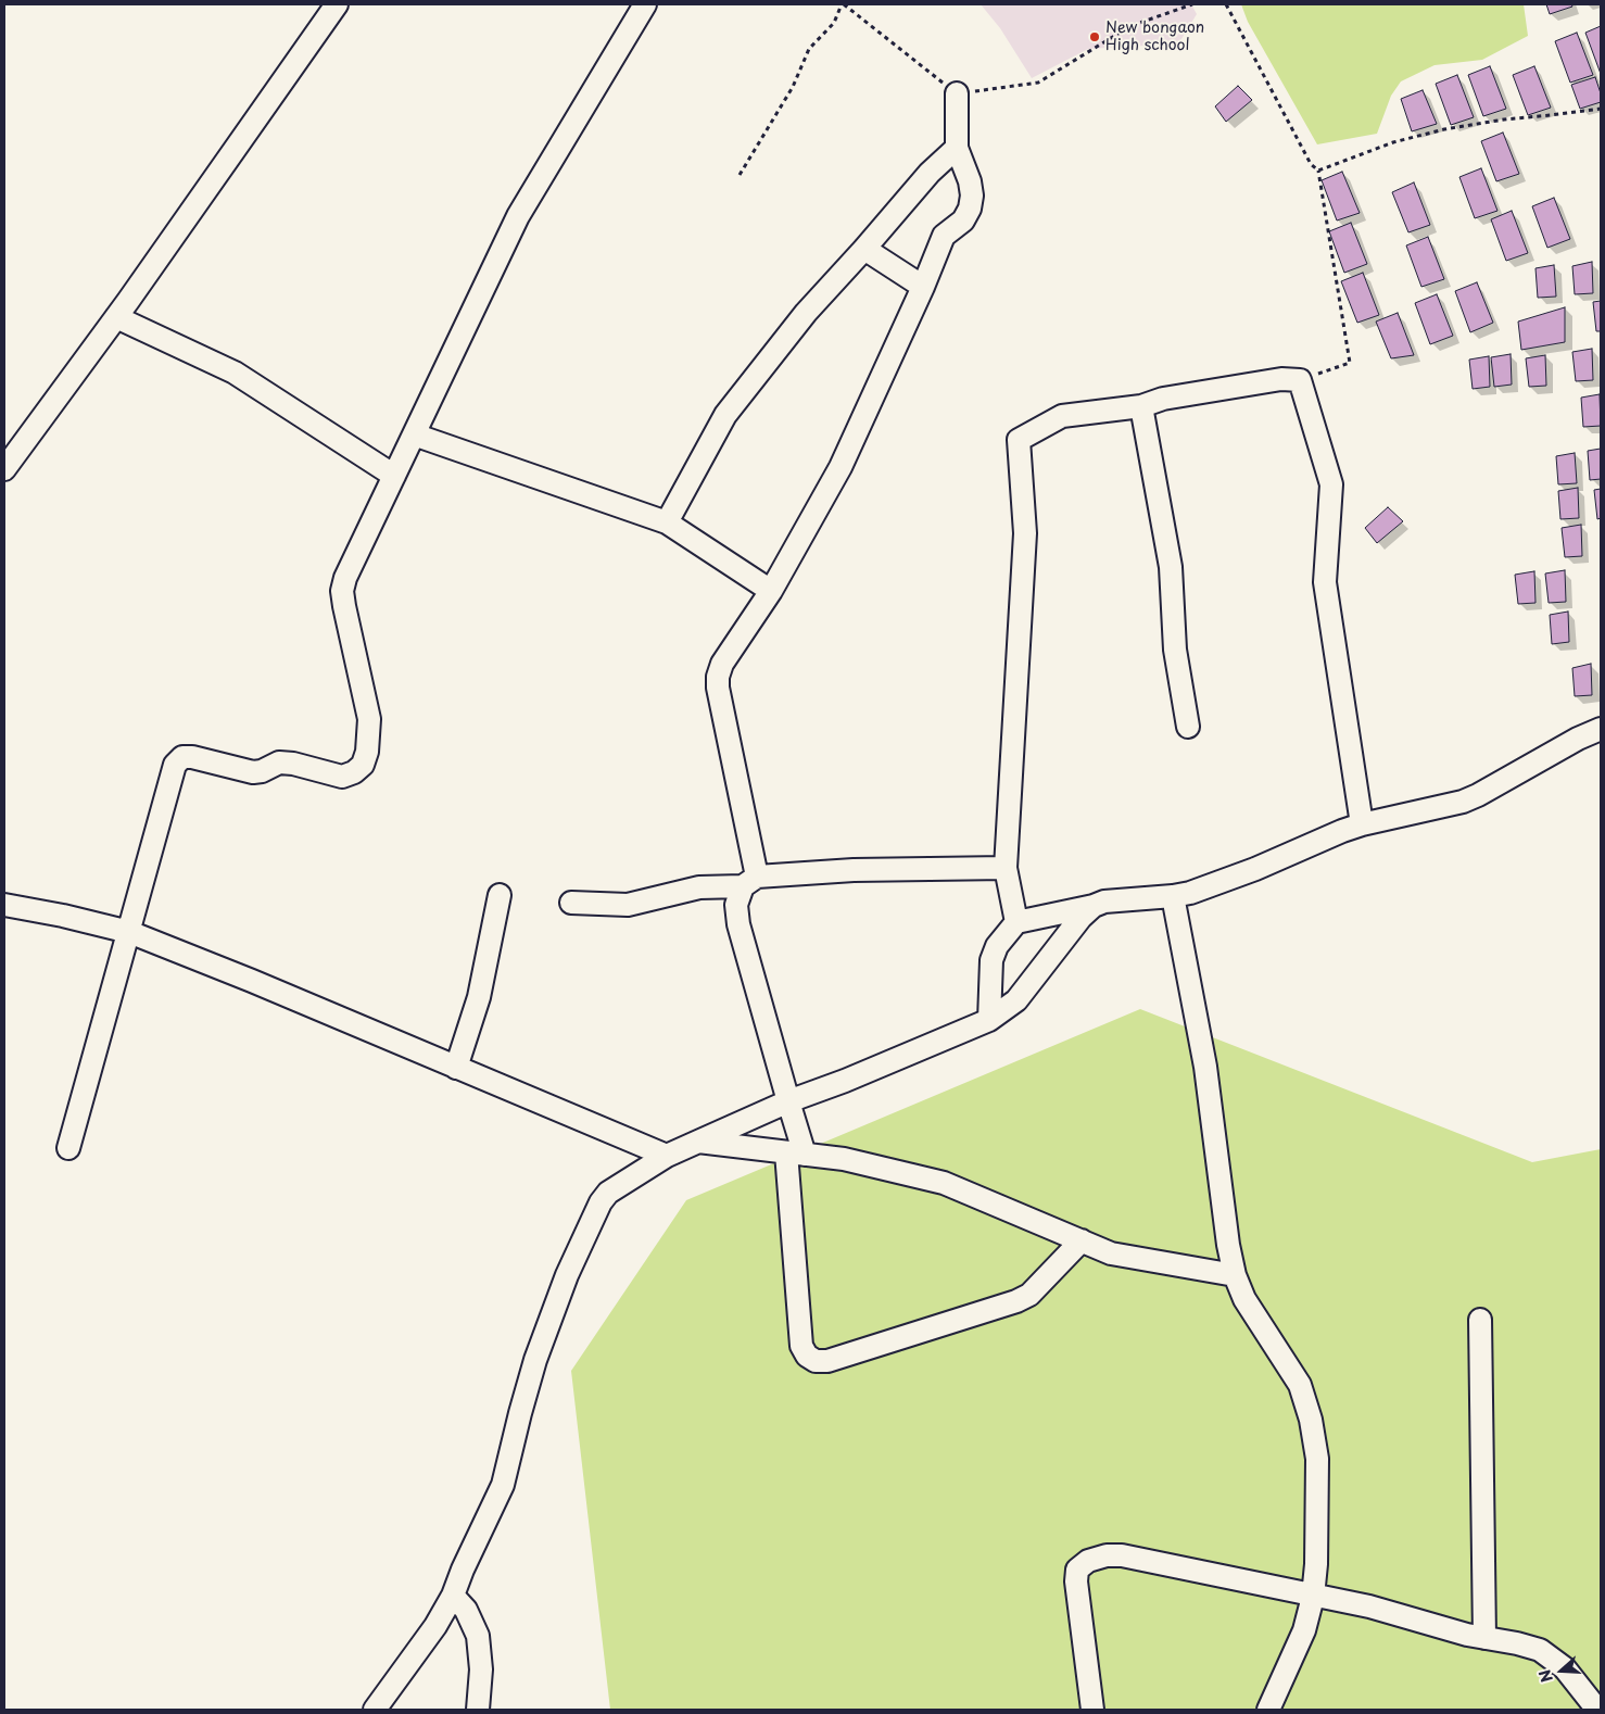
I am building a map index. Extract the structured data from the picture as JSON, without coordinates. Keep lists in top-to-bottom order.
{
  "places": ["New bongaon High school"],
  "north": "left"
}
